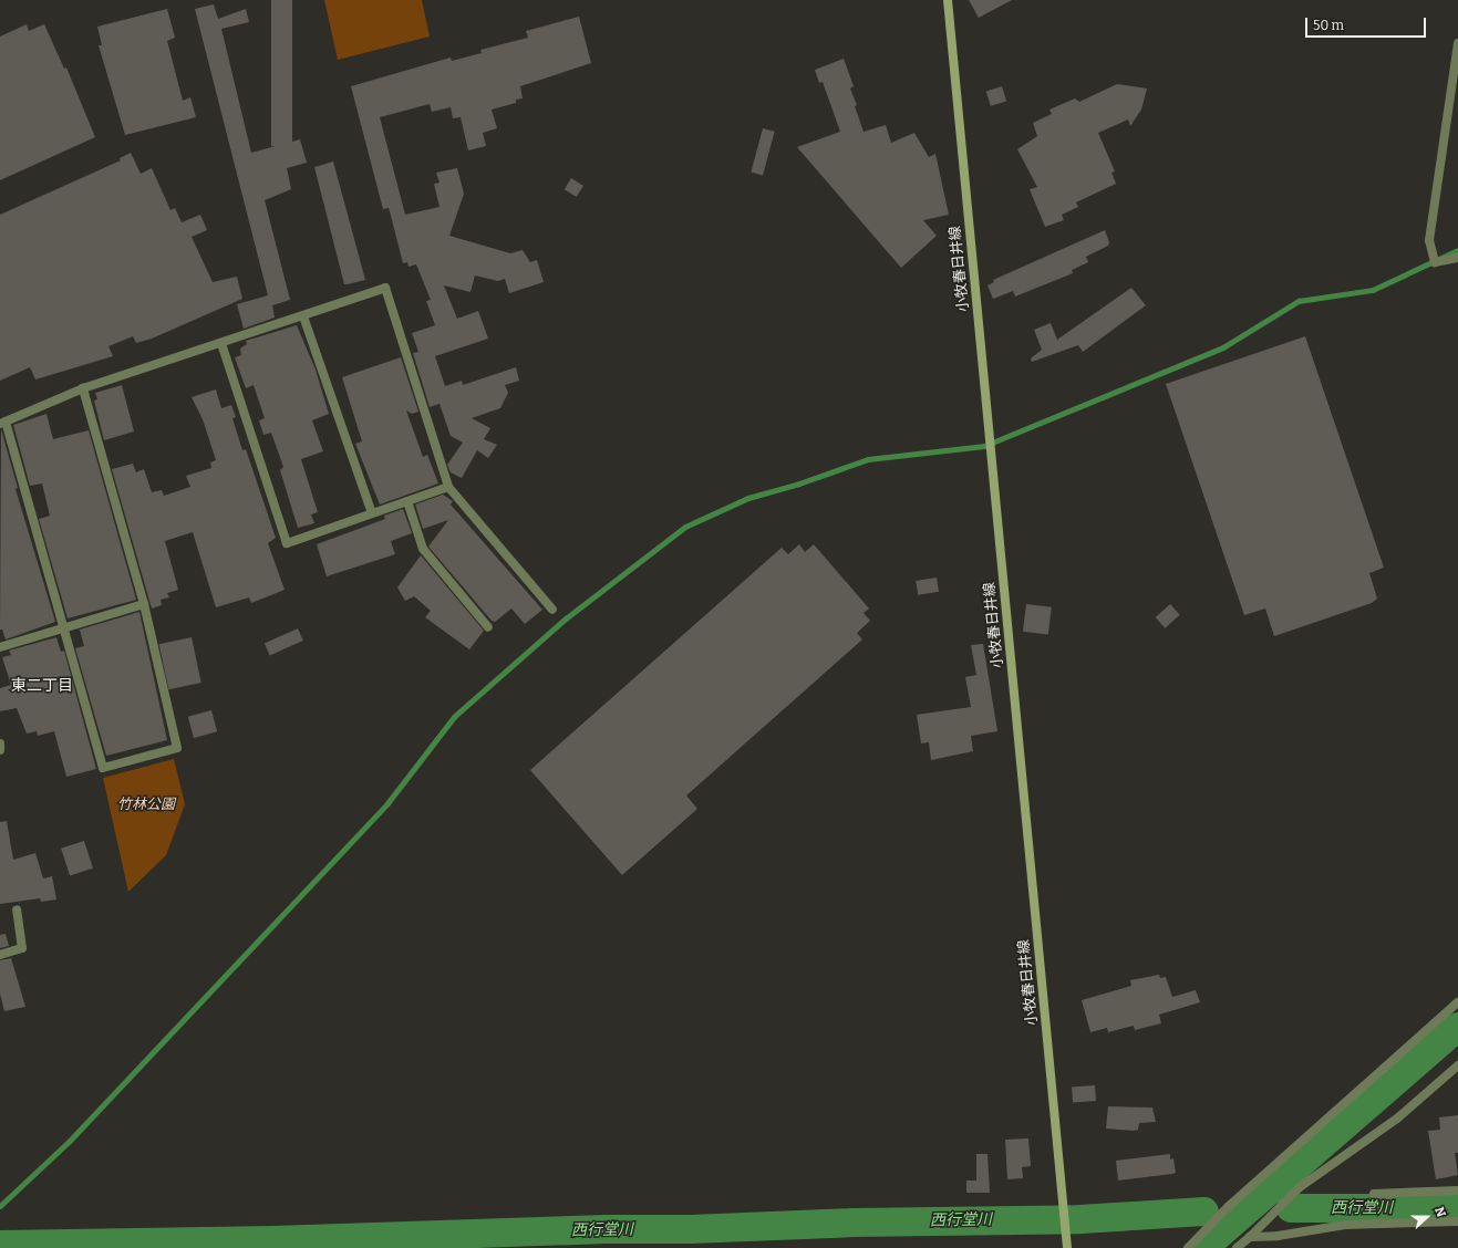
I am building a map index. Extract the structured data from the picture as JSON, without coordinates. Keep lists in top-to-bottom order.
{
  "streets": {
    "main road": ["小牧春日井線"]
  },
  "districts": ["東二丁目"],
  "water": ["西行堂川"],
  "parks": ["竹林公園"],
  "scale_bar": "50 m",
  "north": "right"
}
